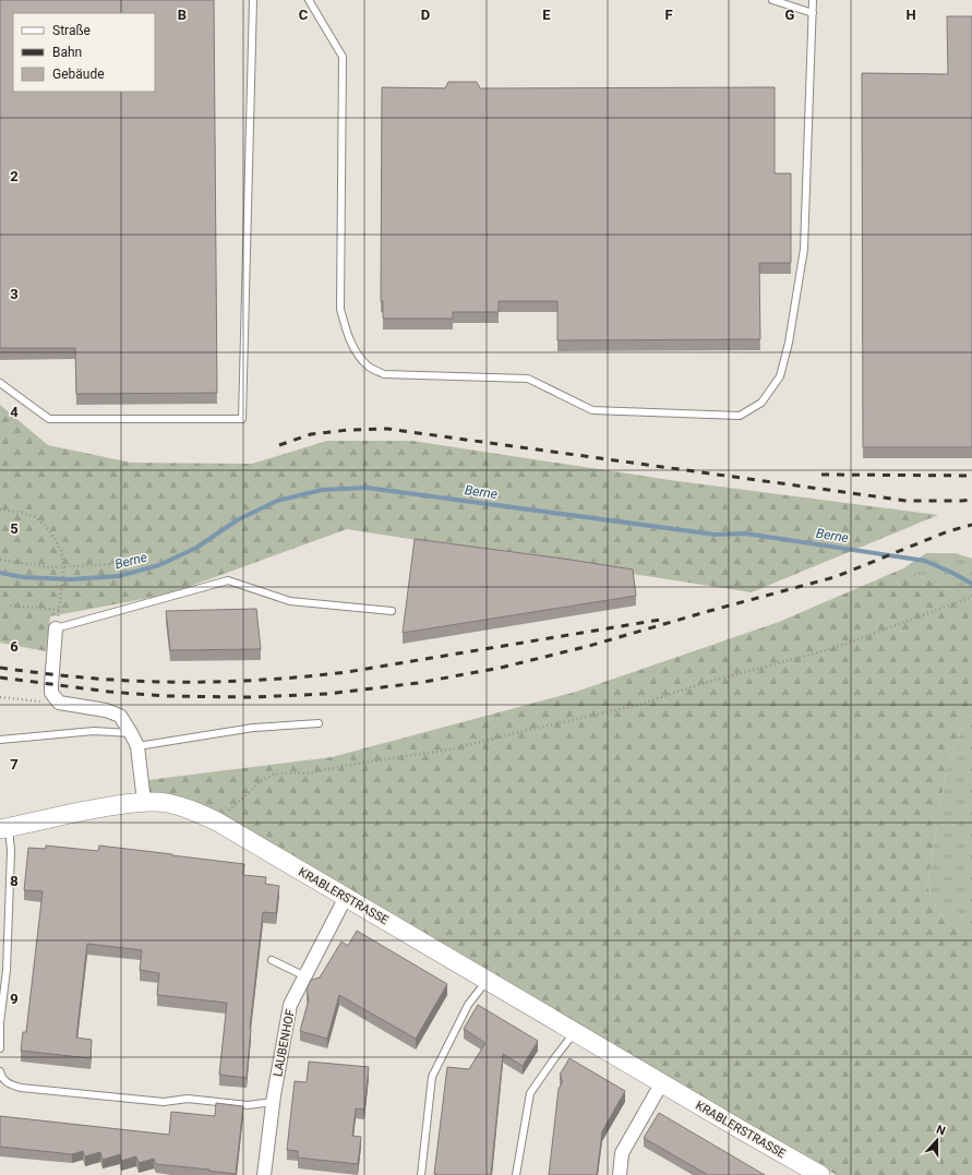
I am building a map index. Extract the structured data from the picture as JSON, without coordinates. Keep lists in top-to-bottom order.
{
  "streets": {
    "street": ["KRABLERSTRASSE", "LAUBENHOF"]
  },
  "crossings": [
    ["KRABLERSTRASSE", "LAUBENHOF"]
  ],
  "water": ["Berne"],
  "legend": ["Straße", "Bahn", "Gebäude"],
  "north": "top",
  "grid": {
    "columns": [
      "B",
      "C",
      "D",
      "E",
      "F",
      "G",
      "H"
    ],
    "rows": [
      "2",
      "3",
      "4",
      "5",
      "6",
      "7",
      "8",
      "9"
    ]
  }
}
